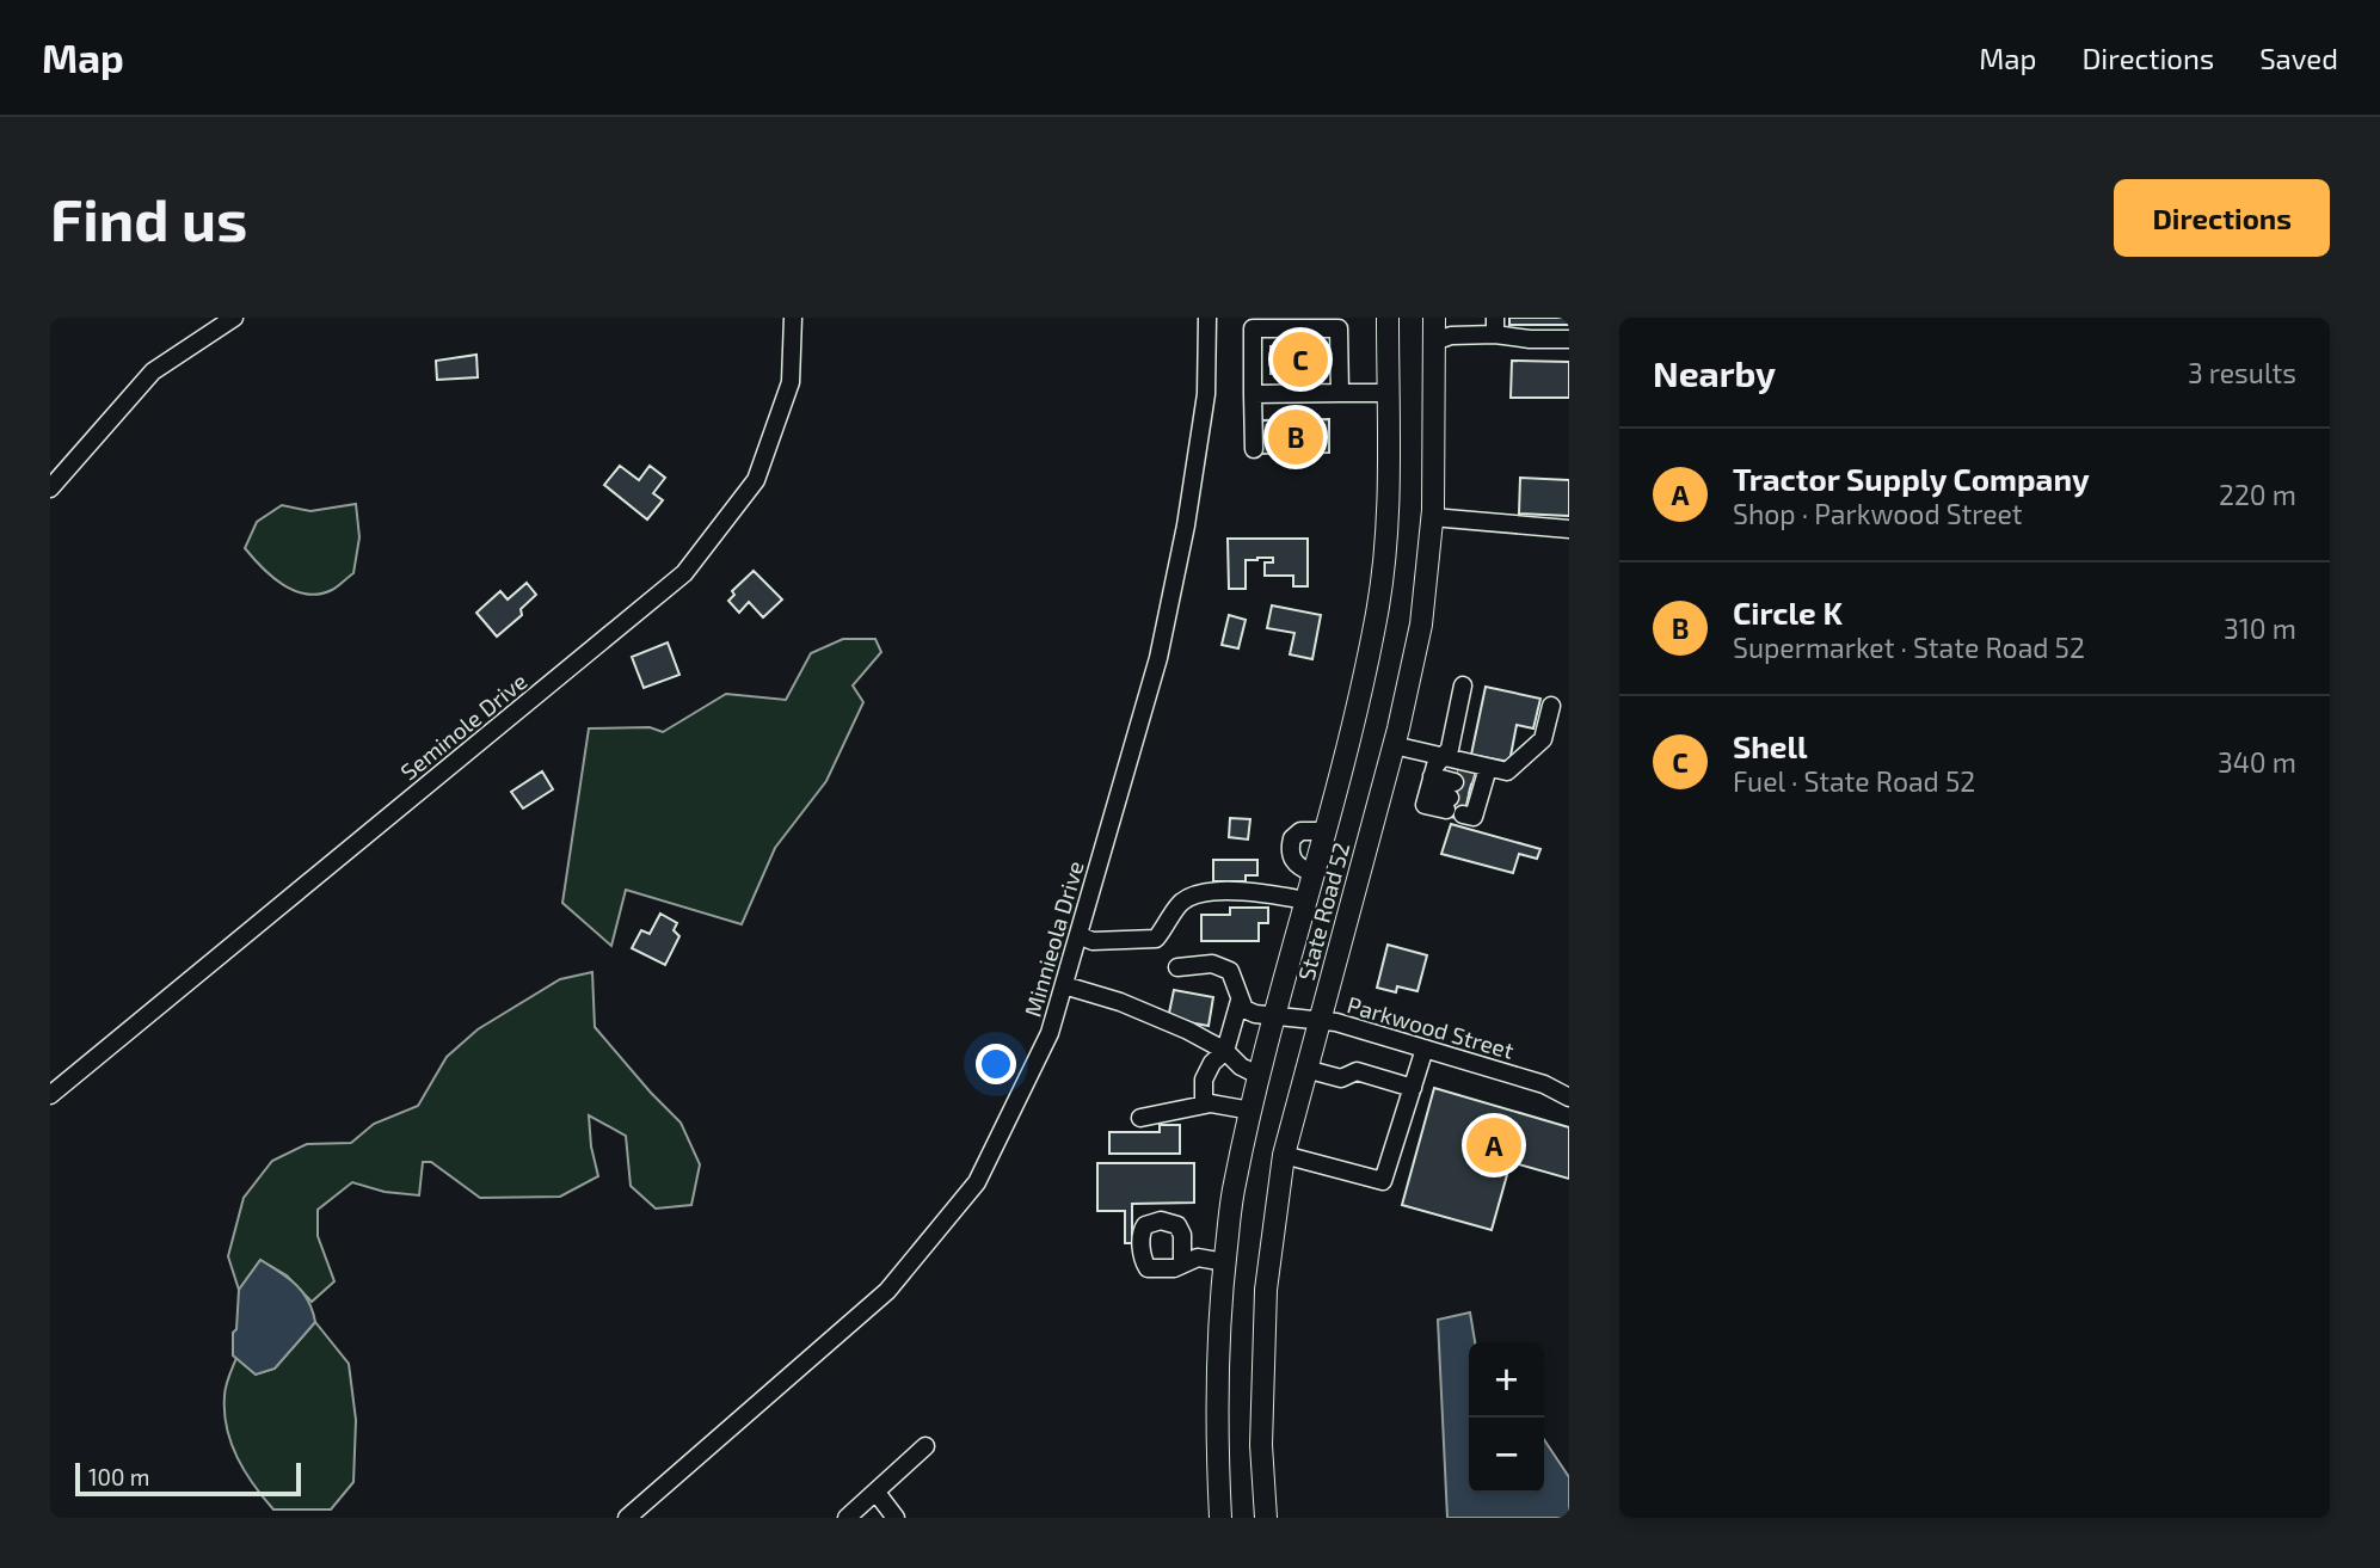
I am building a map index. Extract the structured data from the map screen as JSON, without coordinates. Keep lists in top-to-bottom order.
{
  "streets": {
    "main road": ["State Road 52"],
    "street": ["Seminole Drive", "Minnieola Drive", "Parkwood Street"]
  },
  "crossings": [
    ["State Road 52", "Parkwood Street"]
  ],
  "scale_bar": "100 m",
  "page": {
    "header": "Map",
    "nav": ["Map", "Directions", "Saved"],
    "buttons": "Directions",
    "title": "Find us",
    "heading": ["Nearby", "3 results"],
    "pins": ["C", "B", "A"],
    "list": [
      {
        "mark": "A",
        "name": "Tractor Supply Company",
        "note": "Shop · Parkwood Street",
        "value": "220 m"
      },
      {
        "mark": "B",
        "name": "Circle K",
        "note": "Supermarket · State Road 52",
        "value": "310 m"
      },
      {
        "mark": "C",
        "name": "Shell",
        "note": "Fuel · State Road 52",
        "value": "340 m"
      }
    ],
    "map_buttons": ["+", "−"],
    "scale": "100 m"
  }
}
